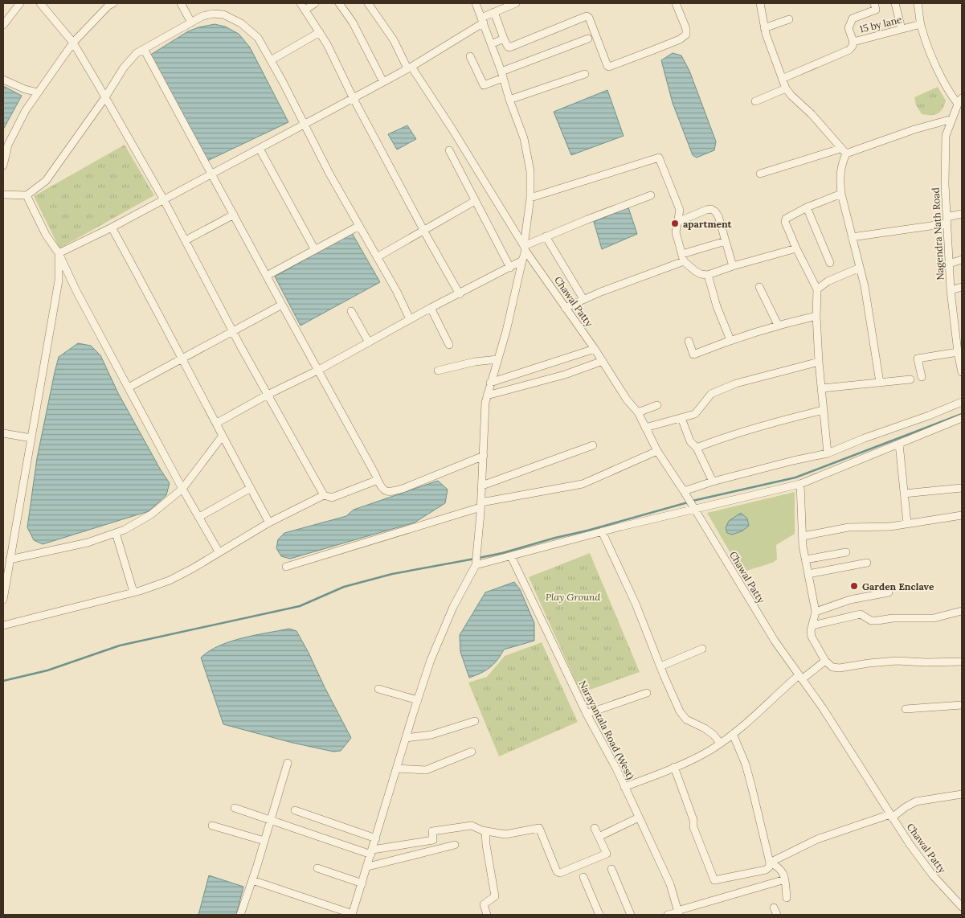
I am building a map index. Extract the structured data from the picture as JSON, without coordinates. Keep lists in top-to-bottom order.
{
  "streets": {
    "street": [
      "15 by lane",
      "Nagendra Nath Road",
      "Chawal Patty",
      "Narayantala Road (West)"
    ]
  },
  "parks": ["Play Ground"],
  "places": ["apartment", "Garden Enclave"]
}
